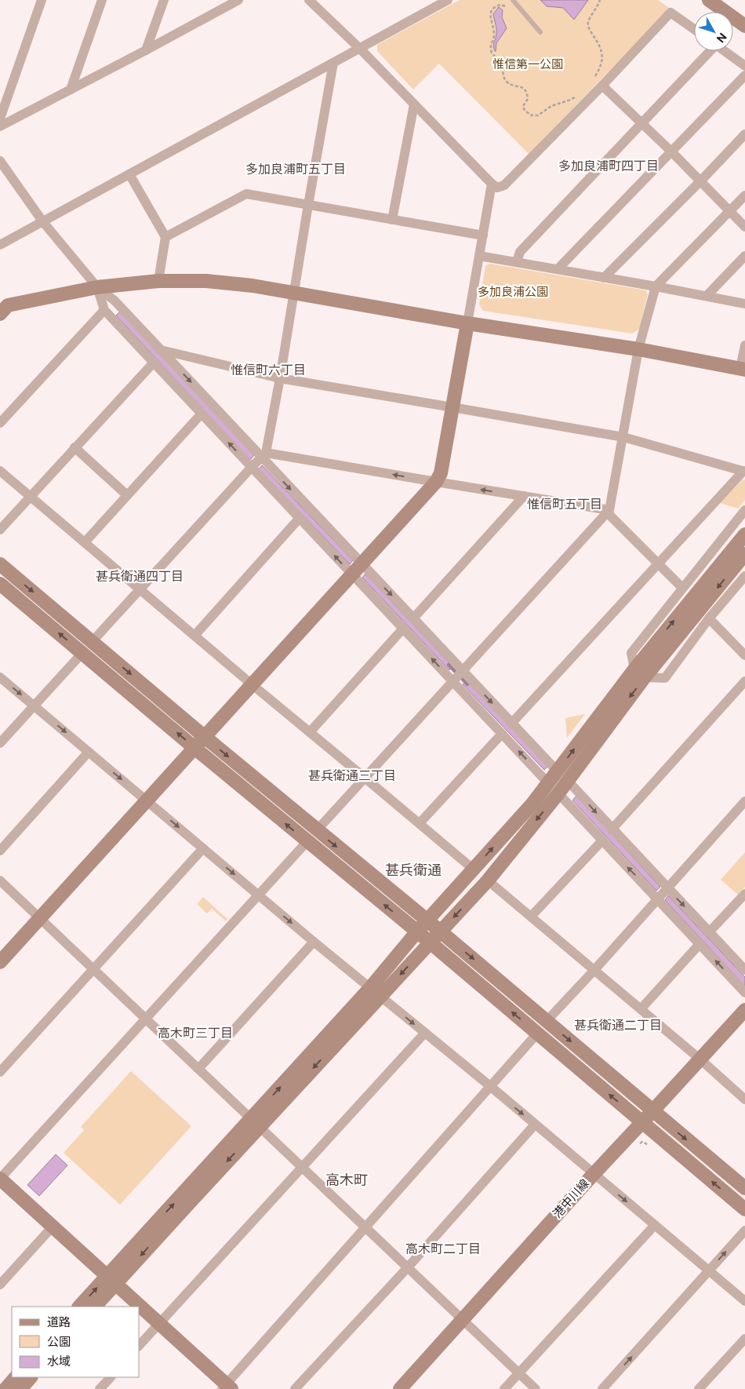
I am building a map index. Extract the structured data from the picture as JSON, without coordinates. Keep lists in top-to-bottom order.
{
  "streets": {
    "street": ["港中川線"]
  },
  "districts": [
    "多加良浦町四丁目",
    "多加良浦町五丁目",
    "惟信町六丁目",
    "惟信町五丁目",
    "甚兵衛通四丁目",
    "甚兵衛通三丁目",
    "甚兵衛通",
    "甚兵衛通二丁目",
    "高木町三丁目",
    "高木町",
    "高木町二丁目"
  ],
  "parks": ["惟信第一公園", "多加良浦公園"],
  "legend": ["道路", "公園", "水域"],
  "north": "bottom right"
}
